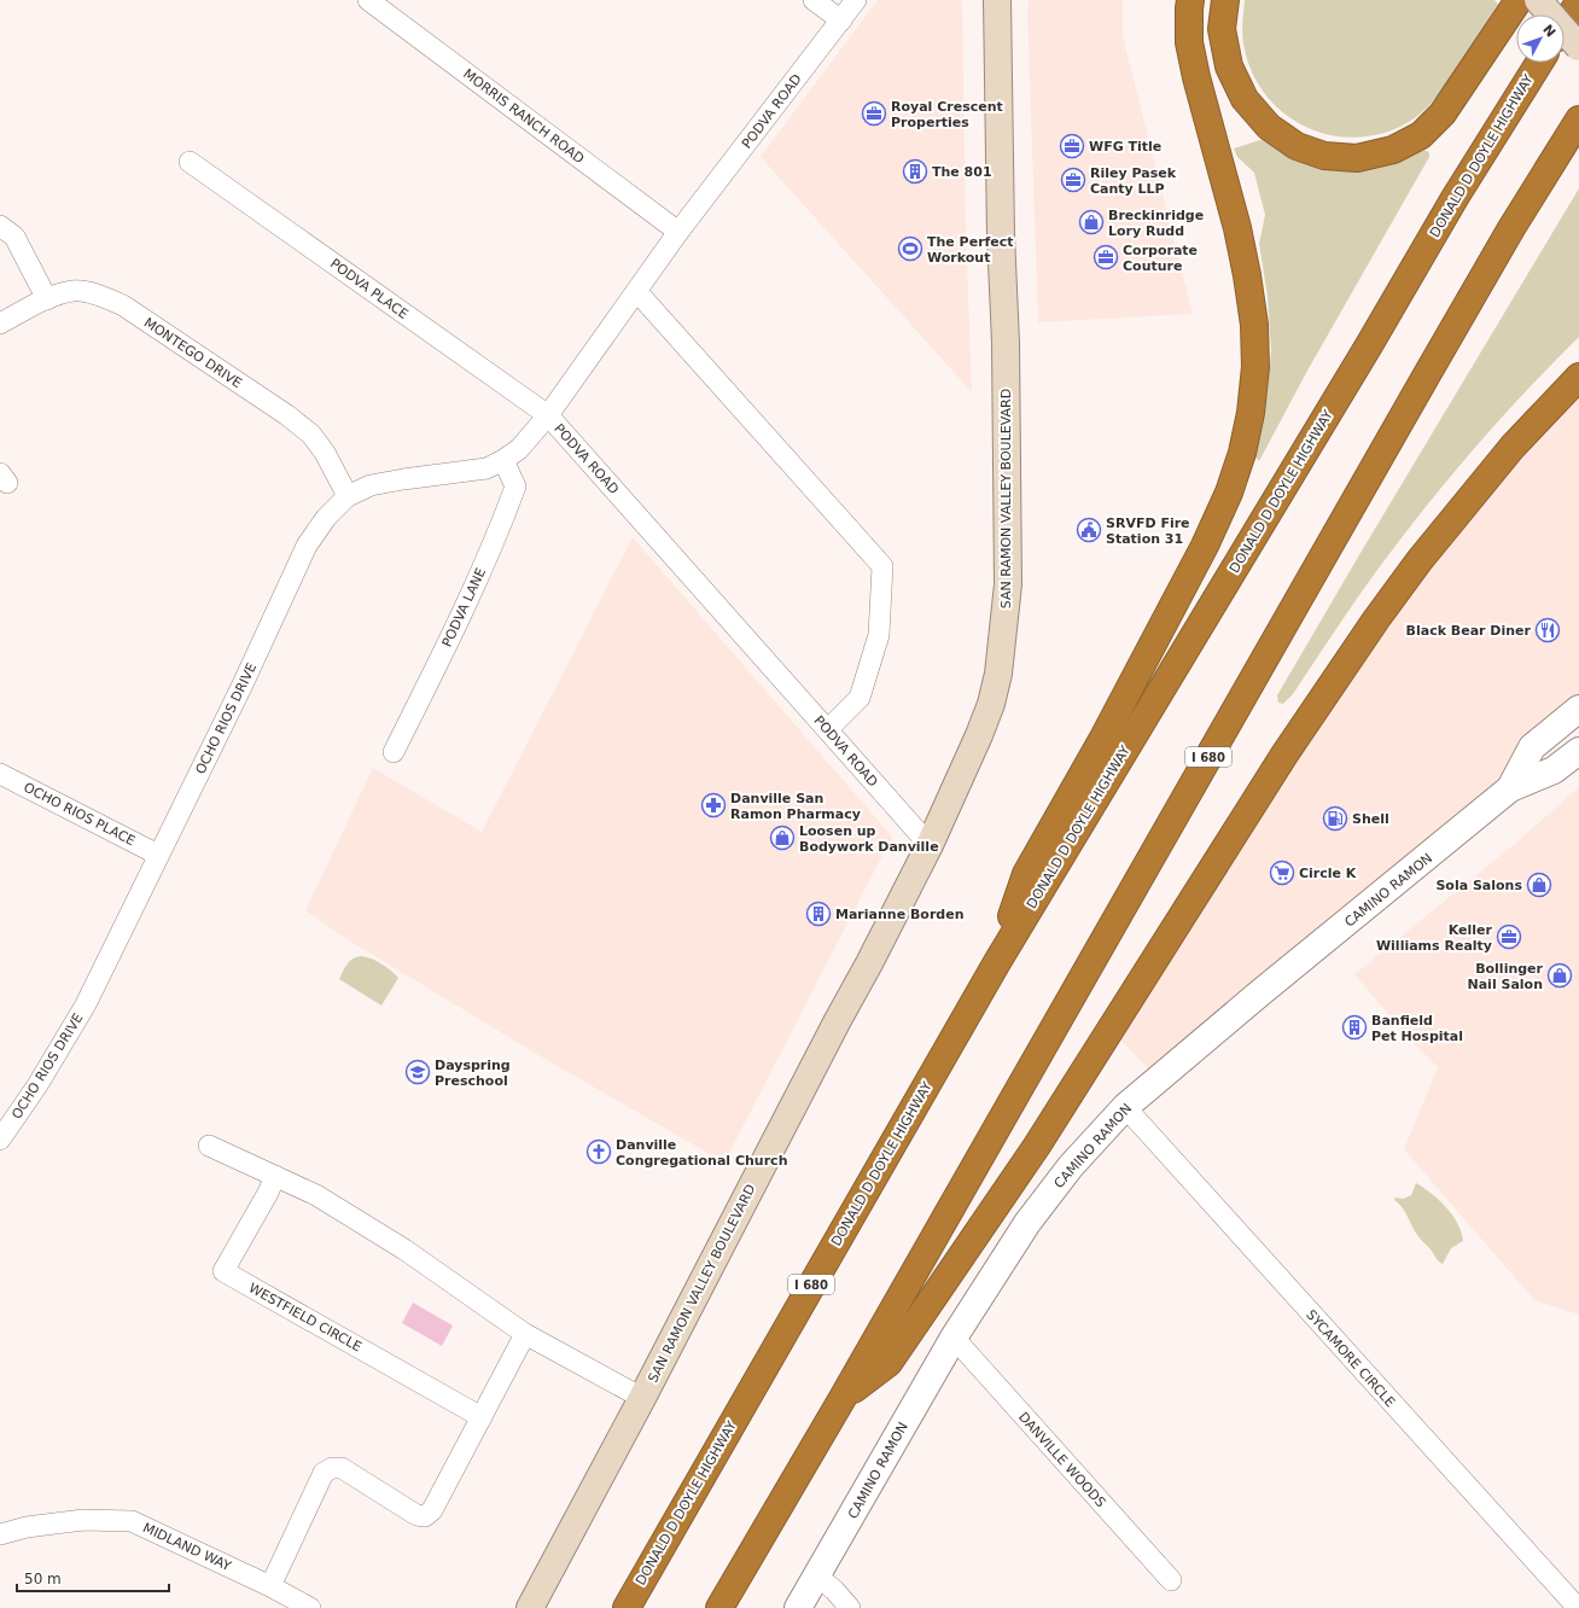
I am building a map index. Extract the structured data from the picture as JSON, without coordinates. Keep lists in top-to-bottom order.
{
  "streets": {
    "highway": ["DONALD D DOYLE HIGHWAY", "I 680"],
    "main road": ["SAN RAMON VALLEY BOULEVARD"],
    "street": [
      "PODVA ROAD",
      "MORRIS RANCH ROAD",
      "PODVA PLACE",
      "MONTEGO DRIVE",
      "PODVA LANE",
      "OCHO RIOS DRIVE",
      "OCHO RIOS PLACE",
      "CAMINO RAMON",
      "WESTFIELD CIRCLE",
      "SYCAMORE CIRCLE",
      "DANVILLE WOODS",
      "MIDLAND WAY"
    ]
  },
  "crossings": [
    ["PODVA ROAD", "MORRIS RANCH ROAD"],
    ["PODVA ROAD", "PODVA PLACE"],
    ["PODVA ROAD", "SAN RAMON VALLEY BOULEVARD"],
    ["PODVA ROAD", "OCHO RIOS DRIVE"],
    ["PODVA PLACE", "OCHO RIOS DRIVE"],
    ["MONTEGO DRIVE", "OCHO RIOS DRIVE"],
    ["PODVA LANE", "OCHO RIOS DRIVE"],
    ["OCHO RIOS DRIVE", "OCHO RIOS PLACE"],
    ["CAMINO RAMON", "SYCAMORE CIRCLE"],
    ["CAMINO RAMON", "DANVILLE WOODS"]
  ],
  "places": {
    "office": [
      "Royal Crescent Properties",
      "WFG Title",
      "Riley Pasek Canty LLP",
      "Corporate Couture",
      "Keller Williams Realty"
    ],
    "building": ["The 801", "Marianne Borden", "Banfield Pet Hospital"],
    "shop": [
      "Breckinridge Lory Rudd",
      "Loosen up Bodywork Danville",
      "Sola Salons",
      "Bollinger Nail Salon"
    ],
    "sports": ["The Perfect Workout"],
    "public building": ["SRVFD Fire Station 31"],
    "restaurant": ["Black Bear Diner"],
    "pharmacy": ["Danville San Ramon Pharmacy"],
    "fuel station": ["Shell"],
    "supermarket": ["Circle K"],
    "school or university": ["Dayspring Preschool"],
    "church": ["Danville Congregational Church"]
  },
  "scale_bar": "50 m",
  "north": "top right"
}
